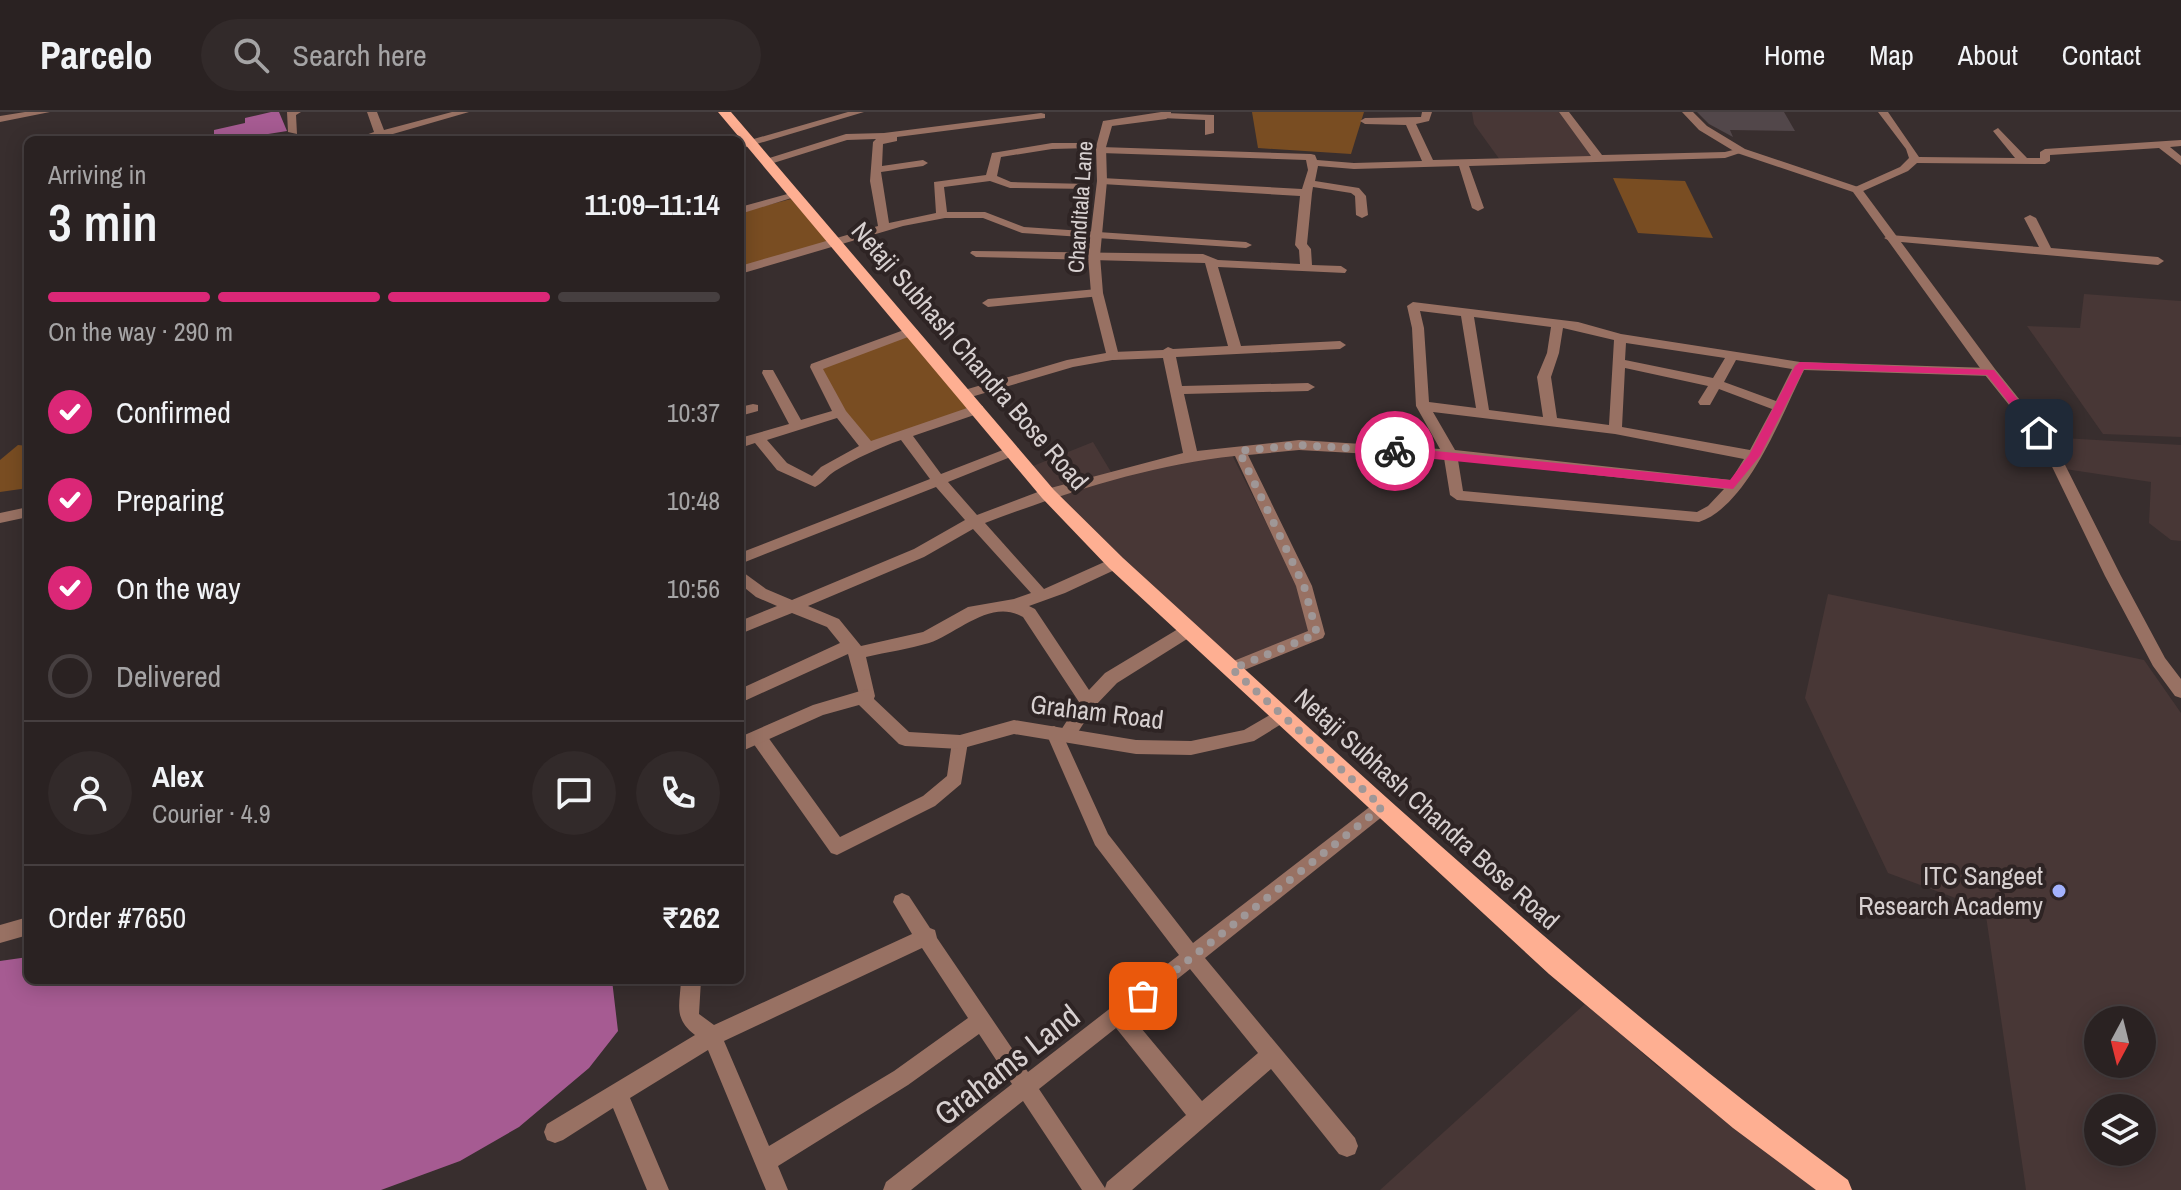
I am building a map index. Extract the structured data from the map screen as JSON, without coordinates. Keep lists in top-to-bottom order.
{
  "streets": {
    "main road": ["Netaji Subhash Chandra Bose Road"],
    "street": ["Chanditala Lane", "Graham Road", "Grahams Land"]
  },
  "crossings": [
    ["Netaji Subhash Chandra Bose Road", "Graham Road"],
    ["Netaji Subhash Chandra Bose Road", "Grahams Land"]
  ],
  "places": ["ITC Sangeet Research Academy"],
  "north": "bottom",
  "page": {
    "header": "Parcelo",
    "search": "Search here",
    "nav": [
      "Home",
      "Map",
      "About",
      "Contact"
    ],
    "heading": ["3 min", "Arriving in", "11:09–11:14"],
    "panel": [
      "Alex",
      "Courier · 4.9",
      "Order #7650",
      "₹262"
    ],
    "bar": "On the way · 290 m",
    "list": [
      ["Confirmed", "10:37"],
      ["Preparing", "10:48"],
      ["On the way", "10:56"],
      "Delivered"
    ]
  }
}
